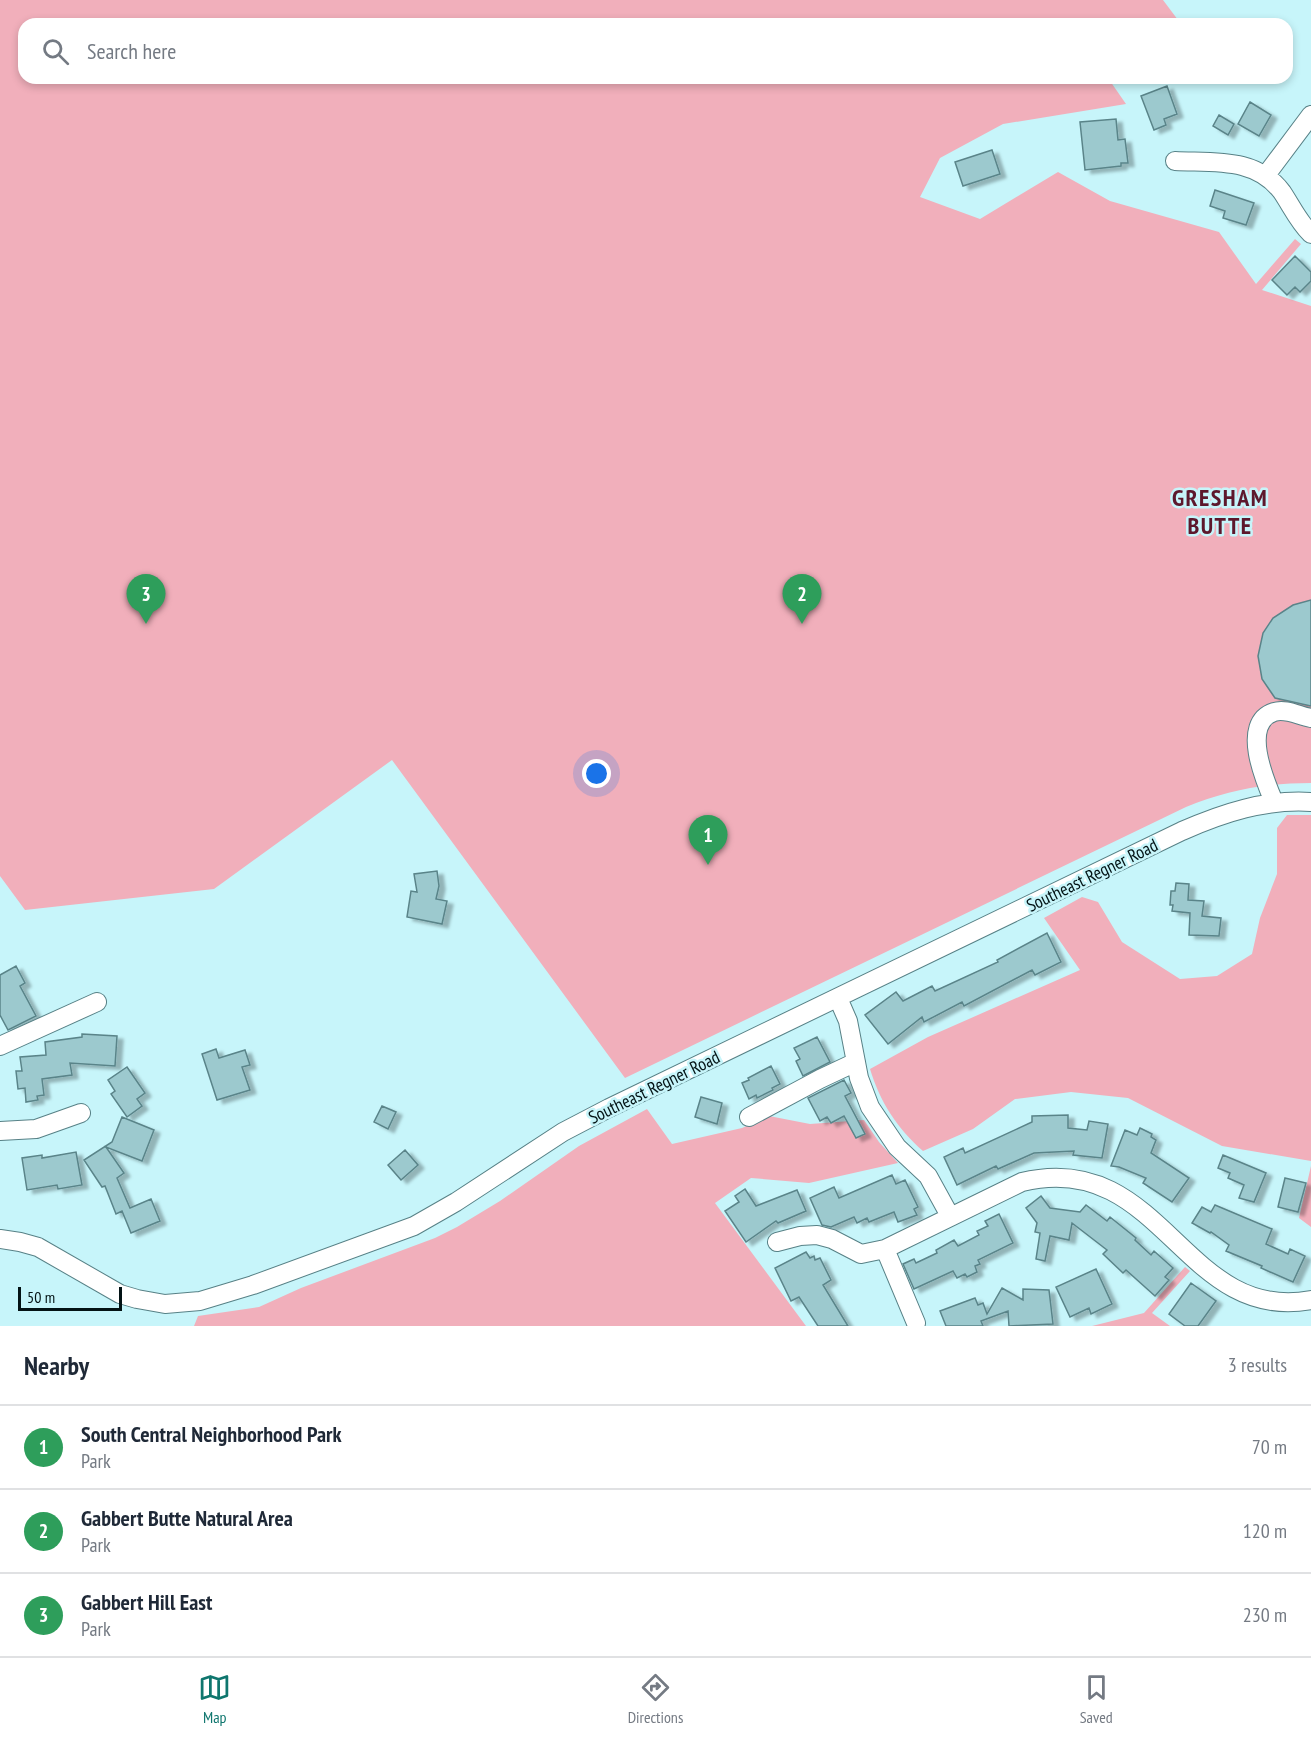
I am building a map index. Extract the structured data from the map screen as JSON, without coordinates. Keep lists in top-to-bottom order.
{
  "streets": {
    "street": ["Southeast Regner Road"]
  },
  "districts": ["GRESHAM BUTTE"],
  "scale_bar": "50 m",
  "page": {
    "search": "Search here",
    "pins": ["2", "3", "1"],
    "scale": "50 m",
    "heading": ["Nearby", "3 results"],
    "list": [
      {
        "mark": "1",
        "name": "South Central Neighborhood Park",
        "note": "Park",
        "value": "70 m"
      },
      {
        "mark": "2",
        "name": "Gabbert Butte Natural Area",
        "note": "Park",
        "value": "120 m"
      },
      {
        "mark": "3",
        "name": "Gabbert Hill East",
        "note": "Park",
        "value": "230 m"
      }
    ],
    "nav": ["Map", "Directions", "Saved"]
  }
}
